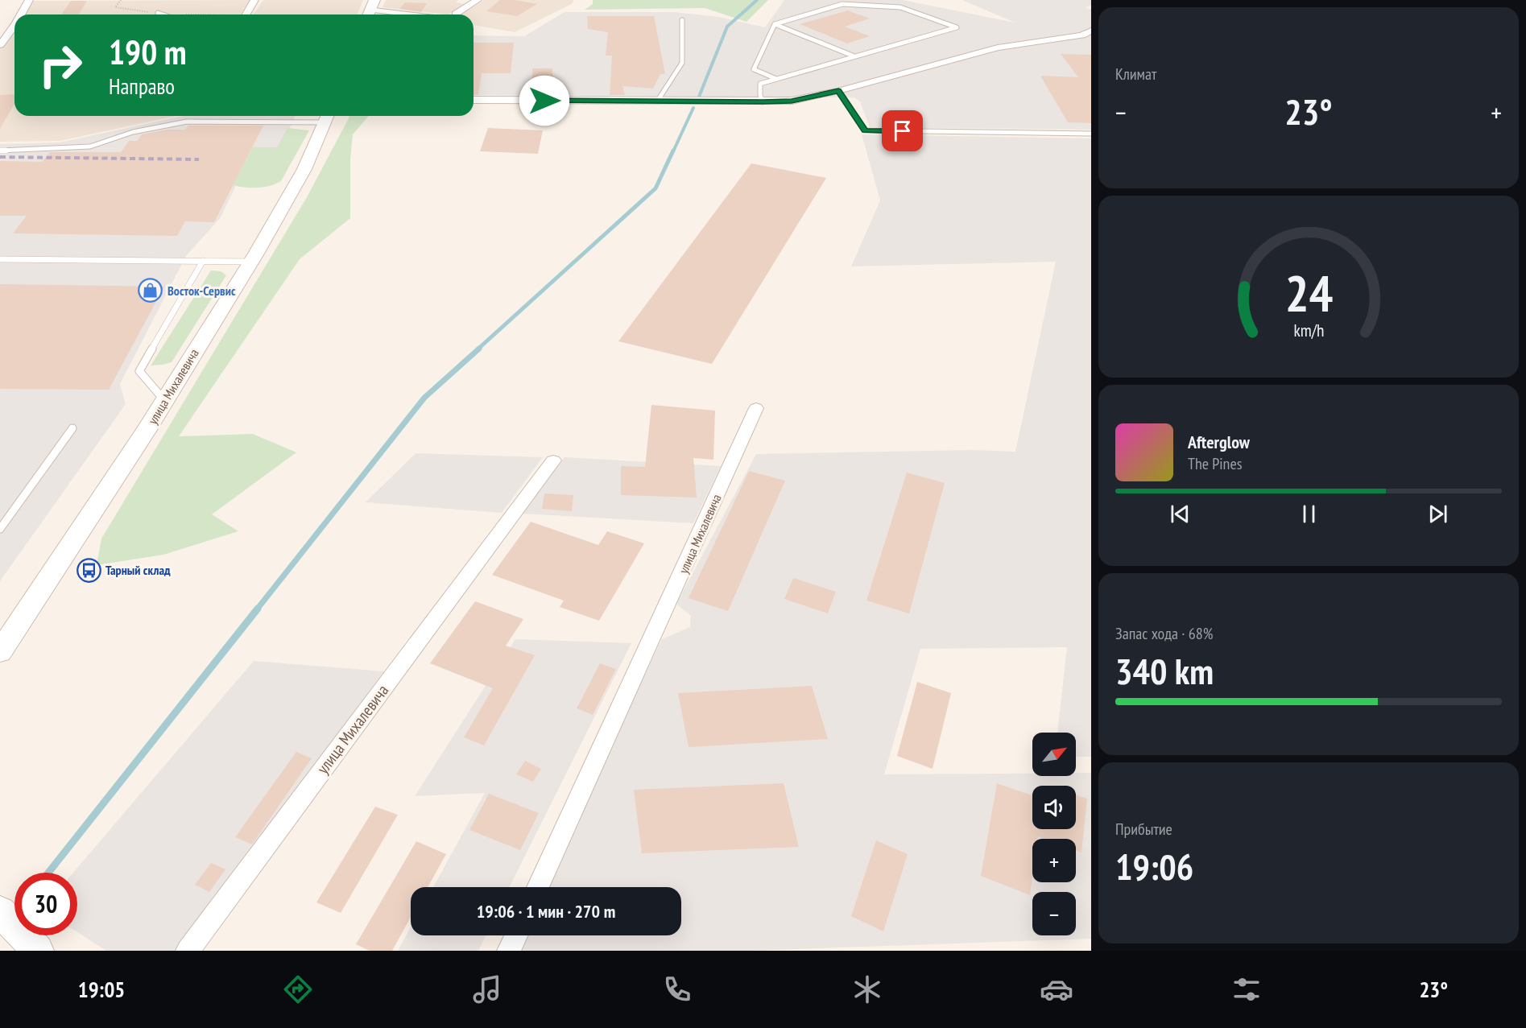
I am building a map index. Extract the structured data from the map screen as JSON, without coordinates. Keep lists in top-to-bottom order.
{
  "streets": {
    "street": ["улица Михалевича"]
  },
  "places": {
    "shop": ["Восток-Сервис"],
    "bus stop": ["Тарный склад"]
  },
  "north": "top right",
  "page": {
    "tile": [
      "Климат",
      ["Запас хода · 68%", "340 km"],
      ["Прибытие", "19:06"]
    ],
    "turn": ["190 m", "Направо"],
    "heat": ["−", "23°", "+"],
    "song": ["Afterglow", "The Pines"],
    "map_buttons": ["+", "−"],
    "limit": "30",
    "trip": "19:06 · 1 мин · 270 m",
    "tabs": ["19:05", "23°"],
    "gauge": ["24", "km/h"]
  }
}
